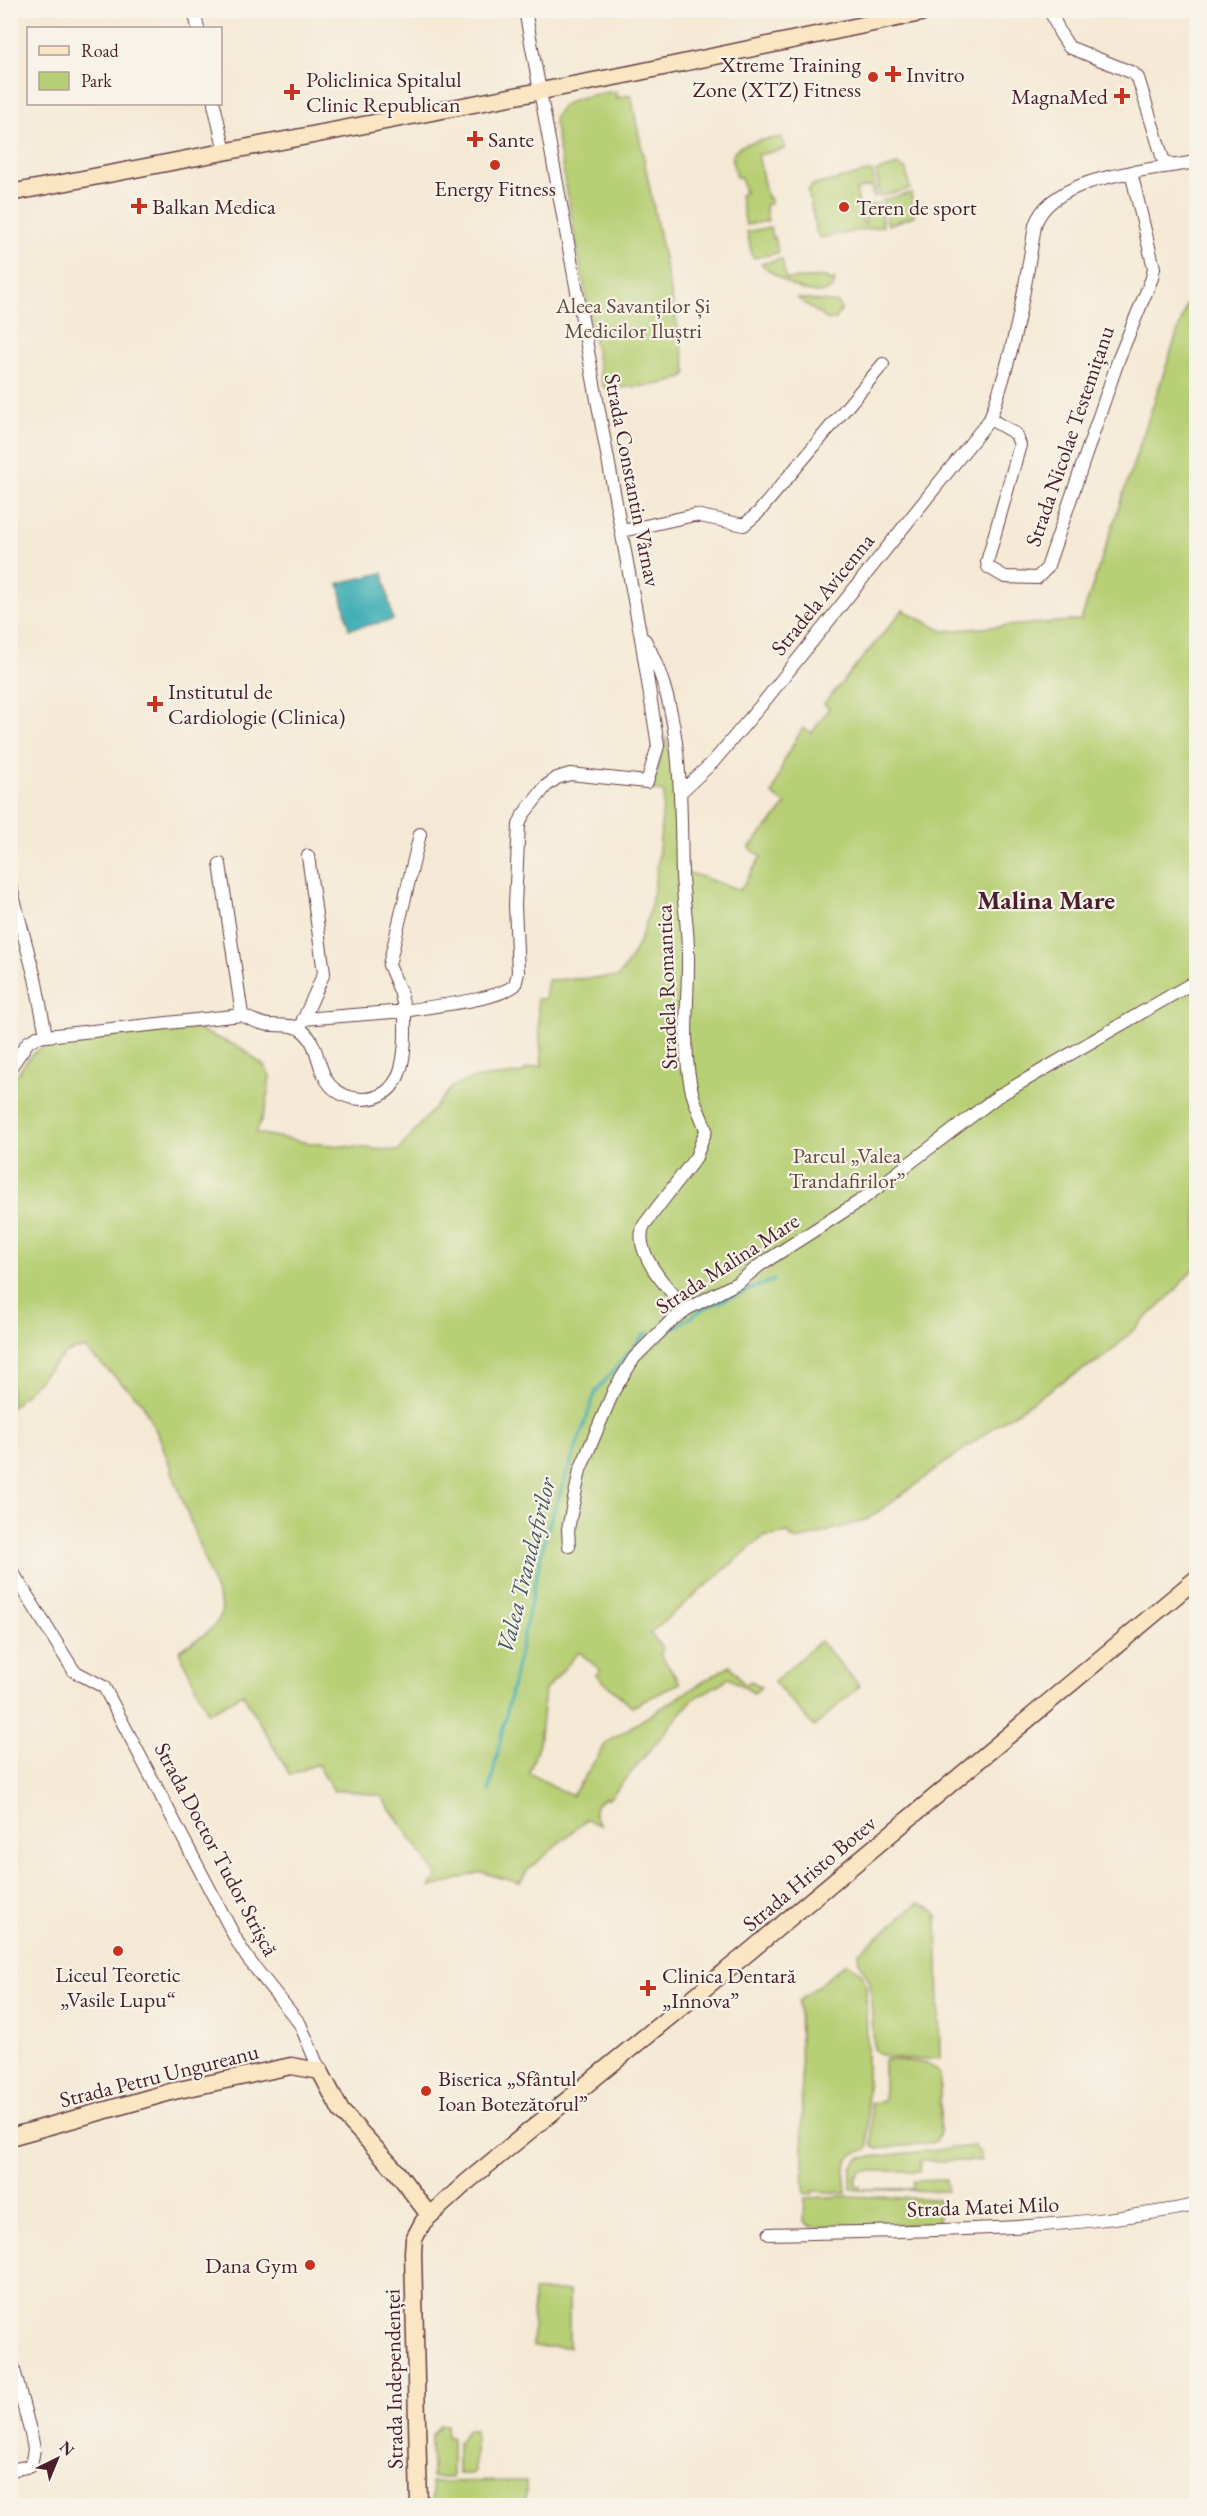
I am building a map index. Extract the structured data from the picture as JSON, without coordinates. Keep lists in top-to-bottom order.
{
  "streets": {
    "main road": [
      "Strada Doctor Tudor Strișcă",
      "Strada Hristo Botev",
      "Strada Petru Ungureanu",
      "Strada Independenței"
    ],
    "street": [
      "Strada Nicolae Testemițanu",
      "Strada Constantin Vârnav",
      "Stradela Avicenna",
      "Stradela Romantica",
      "Strada Malina Mare",
      "Strada Matei Milo"
    ]
  },
  "crossings": [
    ["Strada Nicolae Testemițanu", "Stradela Avicenna"],
    ["Strada Constantin Vârnav", "Stradela Romantica"],
    ["Stradela Avicenna", "Stradela Romantica"],
    ["Stradela Romantica", "Strada Malina Mare"],
    ["Strada Doctor Tudor Strișcă", "Strada Hristo Botev"],
    ["Strada Doctor Tudor Strișcă", "Strada Petru Ungureanu"],
    ["Strada Doctor Tudor Strișcă", "Strada Independenței"],
    ["Strada Hristo Botev", "Strada Independenței"]
  ],
  "districts": ["Malina Mare"],
  "water": ["Valea Trandafirilor"],
  "parks": ["Aleea Savanților Și Medicilor Iluștri", "Parcul „Valea Trandafirilor”"],
  "places": {
    "health": [
      "Invitro",
      "Policlinica Spitalul Clinic Republican",
      "MagnaMed",
      "Sante",
      "Balkan Medica",
      "Institutul de Cardiologie (Clinica)",
      "Clinica Dentară „Innova”"
    ],
    "other": [
      "Xtreme Training Zone (XTZ) Fitness",
      "Energy Fitness",
      "Teren de sport",
      "Liceul Teoretic „Vasile Lupu“",
      "Biserica „Sfântul Ioan Botezătorul”",
      "Dana Gym"
    ]
  },
  "legend": ["Road", "Park"],
  "north": "top right"
}
